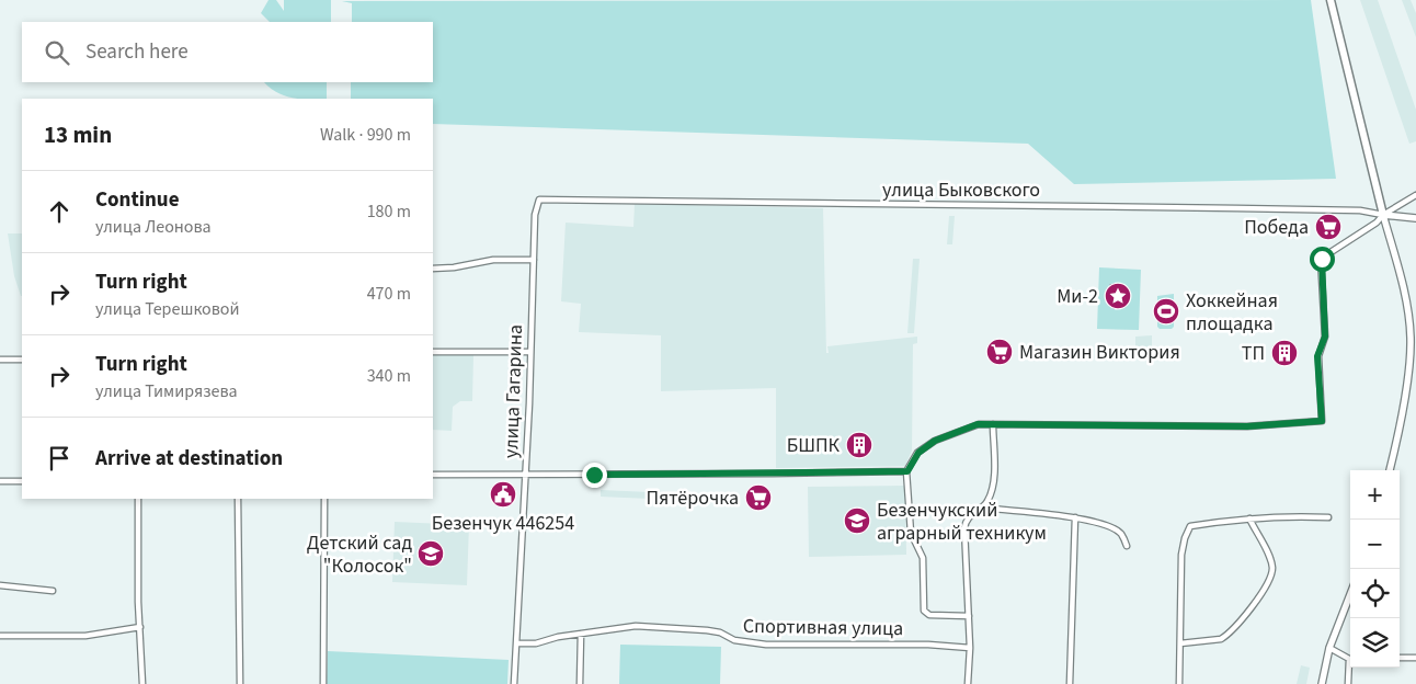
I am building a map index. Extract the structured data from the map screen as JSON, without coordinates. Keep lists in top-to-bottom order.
{
  "streets": {
    "street": ["улица Быковского", "улица Гагарина", "Спортивная улица"]
  },
  "crossings": [
    ["улица Быковского", "улица Гагарина"],
    ["улица Гагарина", "Спортивная улица"]
  ],
  "places": {
    "supermarket": ["Победа", "Магазин Виктория", "Пятёрочка"],
    "place": ["Ми-2"],
    "sports": ["Хоккейная площадка"],
    "building": ["ТП", "БШПК"],
    "public building": ["Безенчук 446254"],
    "school or university": ["Безенчукский аграрный техникум", "Детский сад \"Колосок\""]
  },
  "page": {
    "search": "Search here",
    "heading": ["13 min", "Walk · 990 m"],
    "list": [
      ["Continue", "улица Леонова", "180 m"],
      ["Turn right", "улица Терешковой", "470 m"],
      ["Turn right", "улица Тимирязева", "340 m"],
      "Arrive at destination"
    ],
    "map_buttons": ["+", "−"]
  }
}
